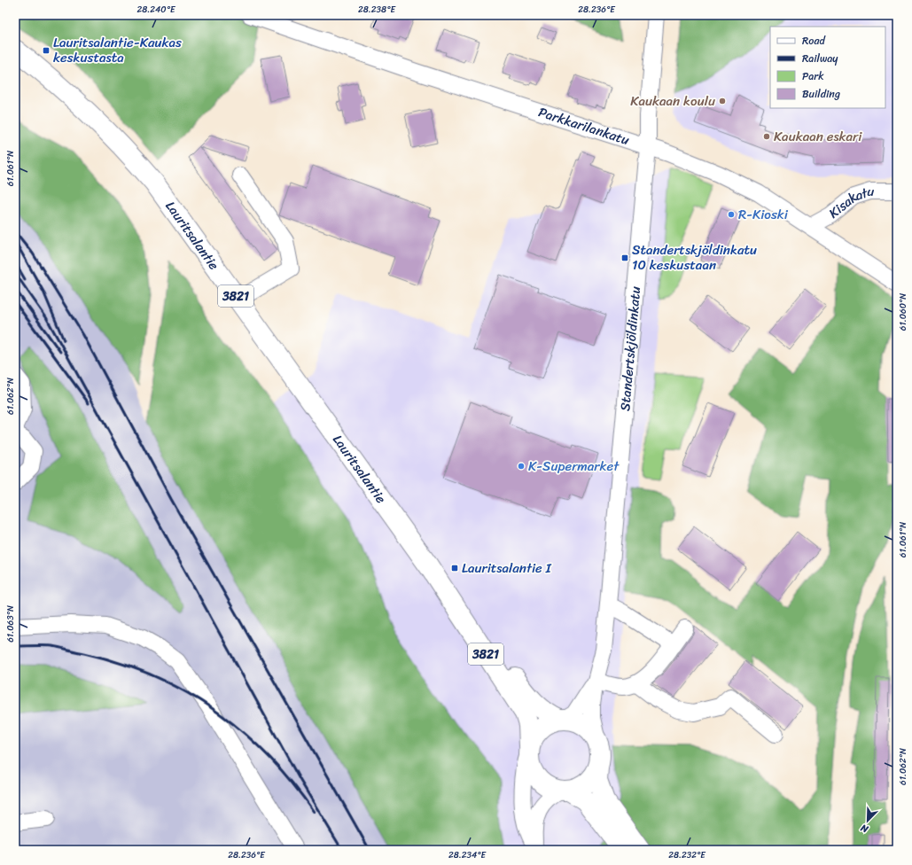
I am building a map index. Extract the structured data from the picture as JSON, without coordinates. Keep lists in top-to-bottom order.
{
  "streets": {
    "main road": ["Lauritsalantie", "3821"],
    "street": ["Parkkarilankatu", "Kisakatu", "Standertskjöldinkatu"]
  },
  "crossings": [
    ["Parkkarilankatu", "Kisakatu"],
    ["Parkkarilankatu", "Standertskjöldinkatu"],
    ["Lauritsalantie", "Standertskjöldinkatu"]
  ],
  "places": {
    "transit": ["Lauritsalantie-Kaukas keskustasta", "Standertskjöldinkatu 10 keskustaan", "Lauritsalantie I"],
    "other": [
      "Kaukaan koulu",
      "Kaukaan eskari",
      "R-Kioski",
      "K-Supermarket"
    ]
  },
  "legend": [
    "Road",
    "Railway",
    "Park",
    "Building"
  ],
  "north": "bottom left",
  "coordinates": [
    "28.240°E",
    "28.238°E",
    "28.236°E",
    "61.061°N",
    "61.060°N",
    "61.062°N",
    "61.063°N",
    "28.234°E",
    "28.232°E"
  ]
}
